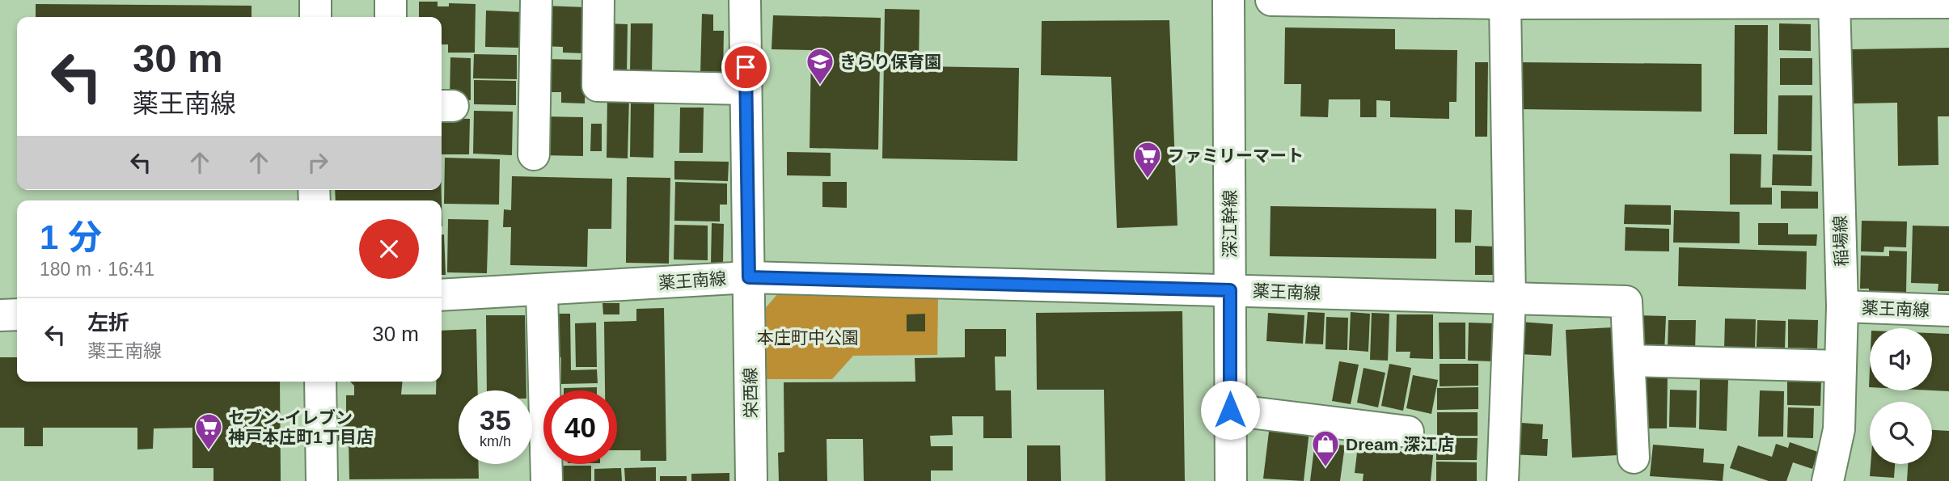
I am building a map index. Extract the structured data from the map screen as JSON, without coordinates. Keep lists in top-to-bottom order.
{
  "streets": {
    "street": [
      "深江幹線",
      "稲場線",
      "薬王南線",
      "栄西線"
    ]
  },
  "crossings": [
    ["深江幹線", "薬王南線"],
    ["稲場線", "薬王南線"],
    ["薬王南線", "栄西線"]
  ],
  "parks": ["本庄町中公園"],
  "places": {
    "school or university": ["きらり保育園"],
    "supermarket": ["ファミリーマート", "セブン-イレブン 神戸本庄町1丁目店"],
    "shop": ["Dream 深江店"]
  },
  "page": {
    "turn": ["30 m", "薬王南線"],
    "heading": ["1 分", "180 m · 16:41"],
    "list": [
      {
        "name": "左折",
        "note": "薬王南線",
        "value": "30 m"
      }
    ],
    "speed": "35 km/h",
    "limit": "40"
  }
}
